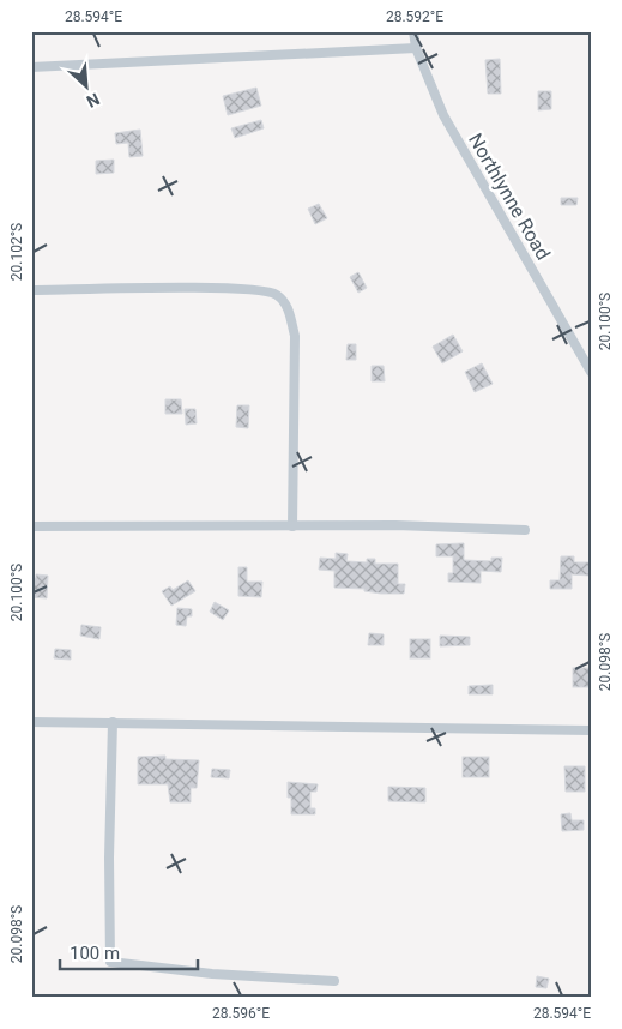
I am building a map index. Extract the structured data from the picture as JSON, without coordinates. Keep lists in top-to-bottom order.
{
  "streets": {
    "street": ["Northlynne Road"]
  },
  "scale_bar": "100 m",
  "north": "bottom right",
  "coordinates": [
    "28.594°E",
    "28.592°E",
    "20.102°S",
    "20.100°S",
    "20.098°S",
    "28.596°E"
  ]
}
